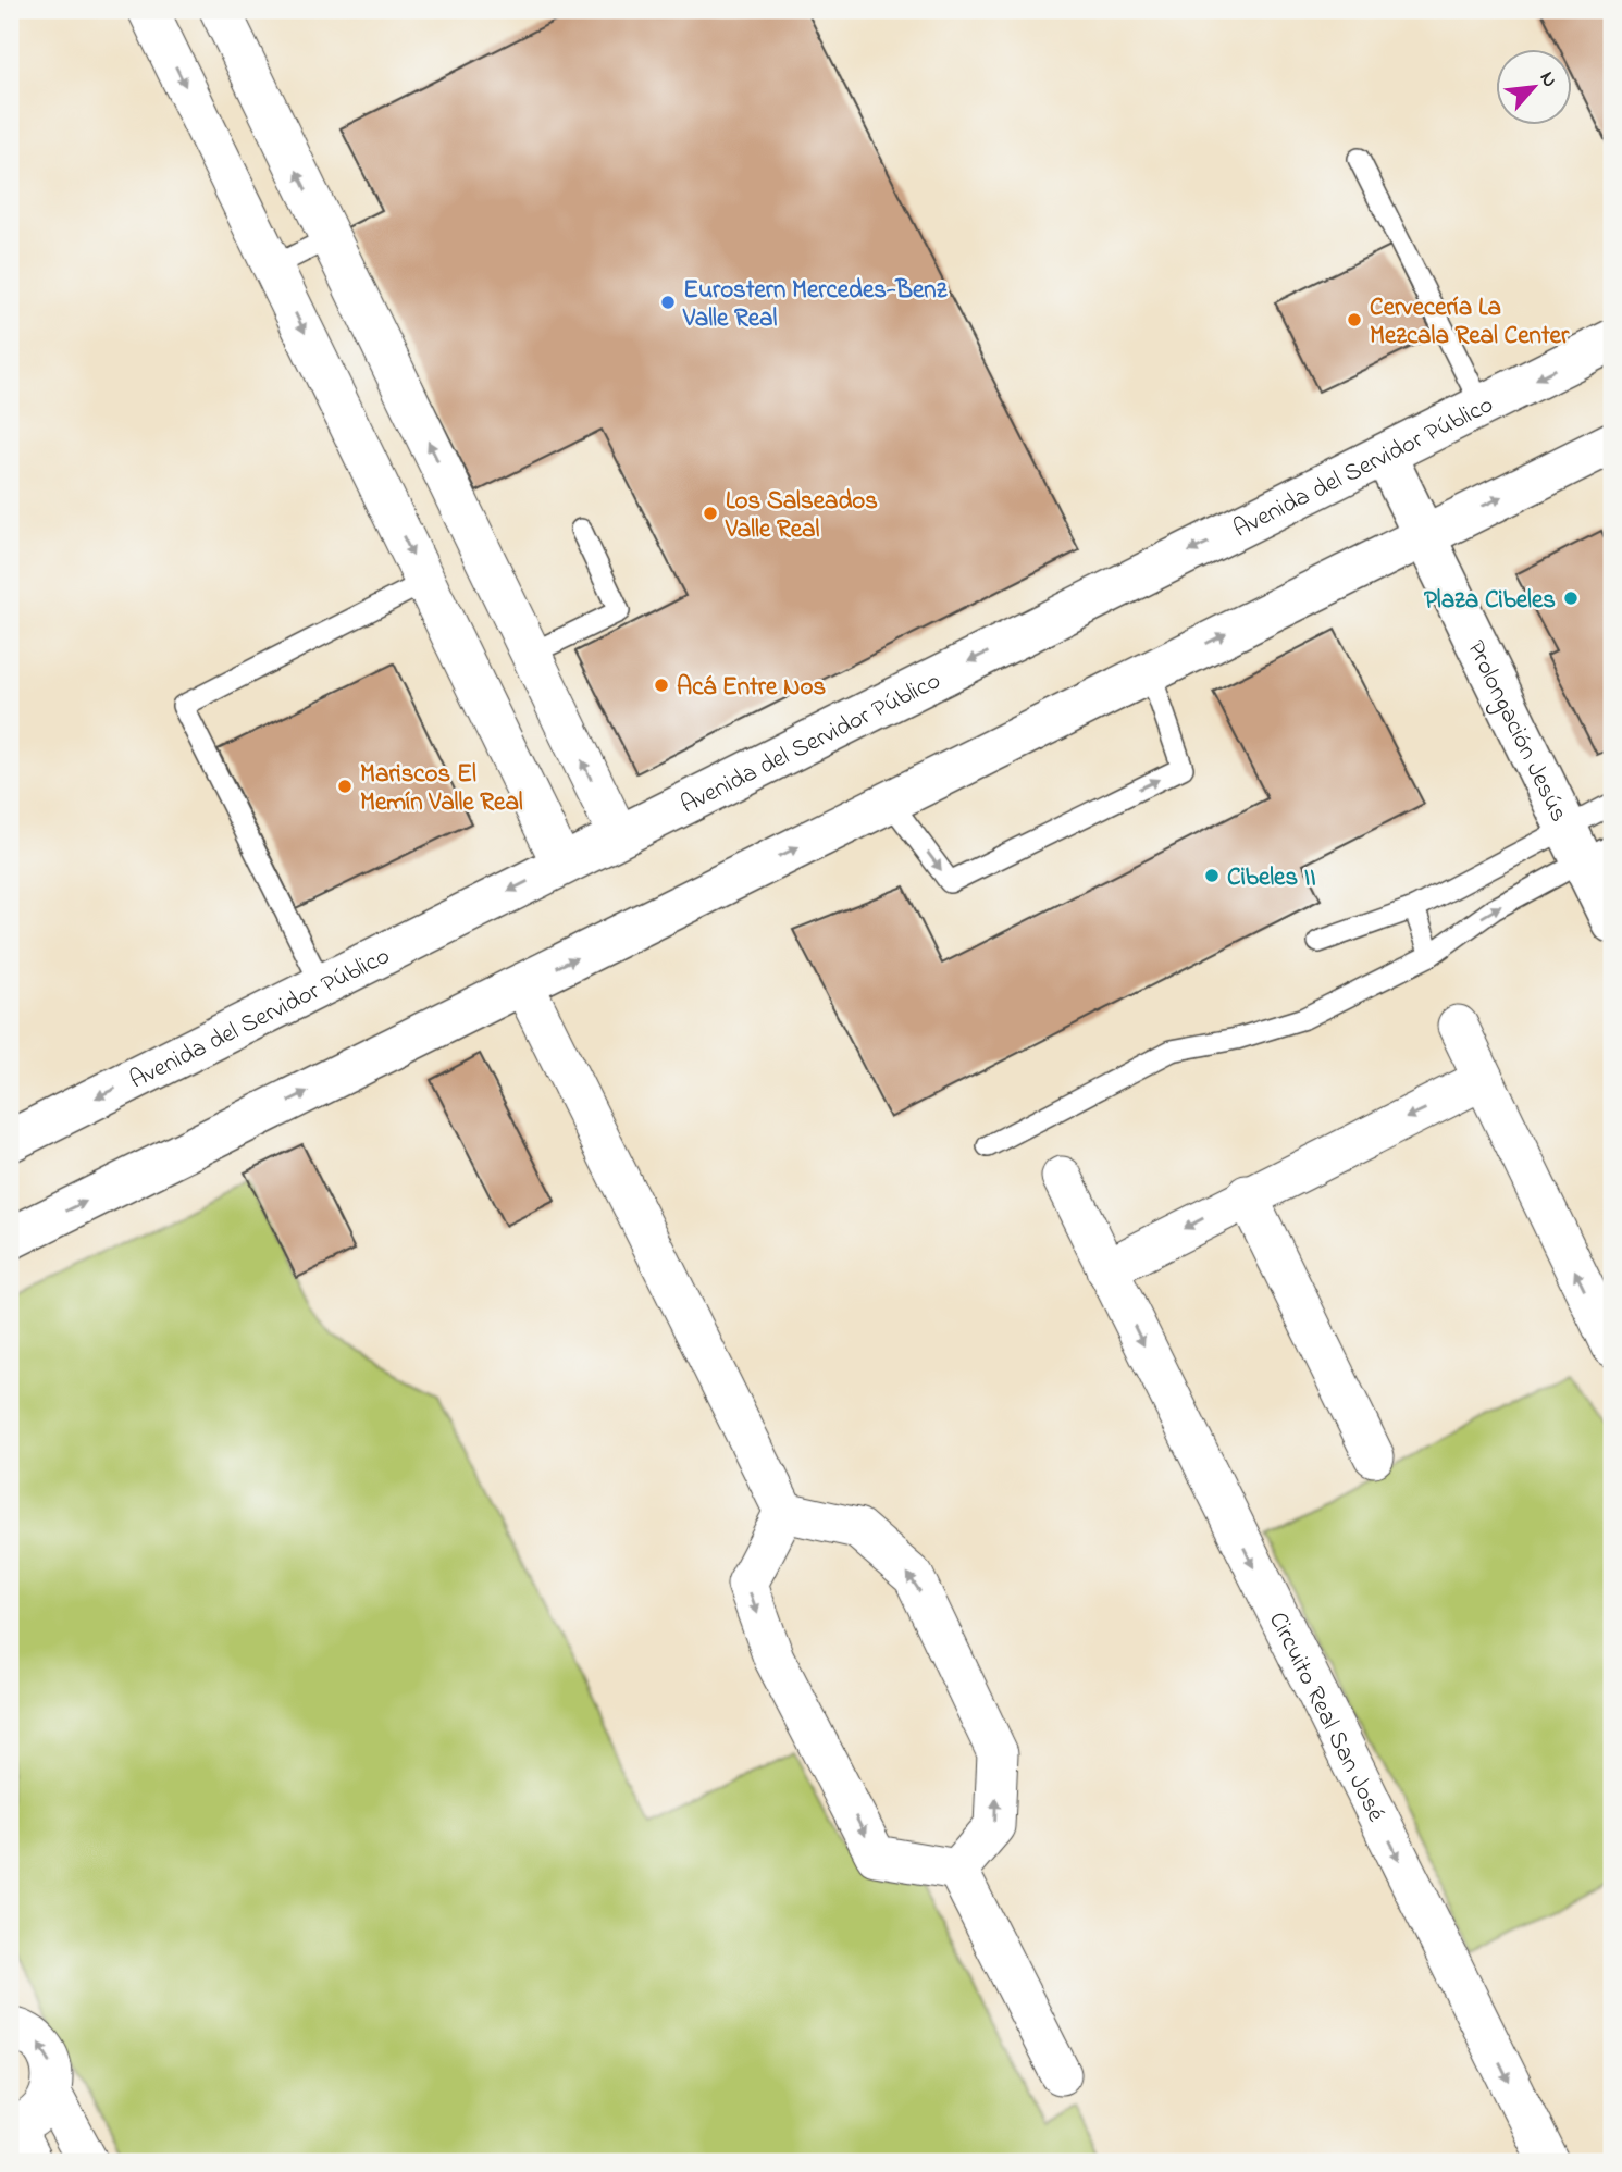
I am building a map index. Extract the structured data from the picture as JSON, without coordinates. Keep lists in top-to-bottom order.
{
  "streets": {
    "street": ["Avenida del Servidor Público", "Prolongación Jesús", "Circuito Real San José"]
  },
  "crossings": [
    ["Avenida del Servidor Público", "Prolongación Jesús"]
  ],
  "one_way": ["Circuito Real San José"],
  "places": [
    "Eurostern Mercedes-Benz Valle Real",
    "Cervecería La Mezcala Real Center",
    "Los Salseados Valle Real",
    "Plaza Cibeles",
    "Acá Entre Nos",
    "Mariscos El Memín Valle Real",
    "Cibeles II"
  ],
  "north": "top right"
}
